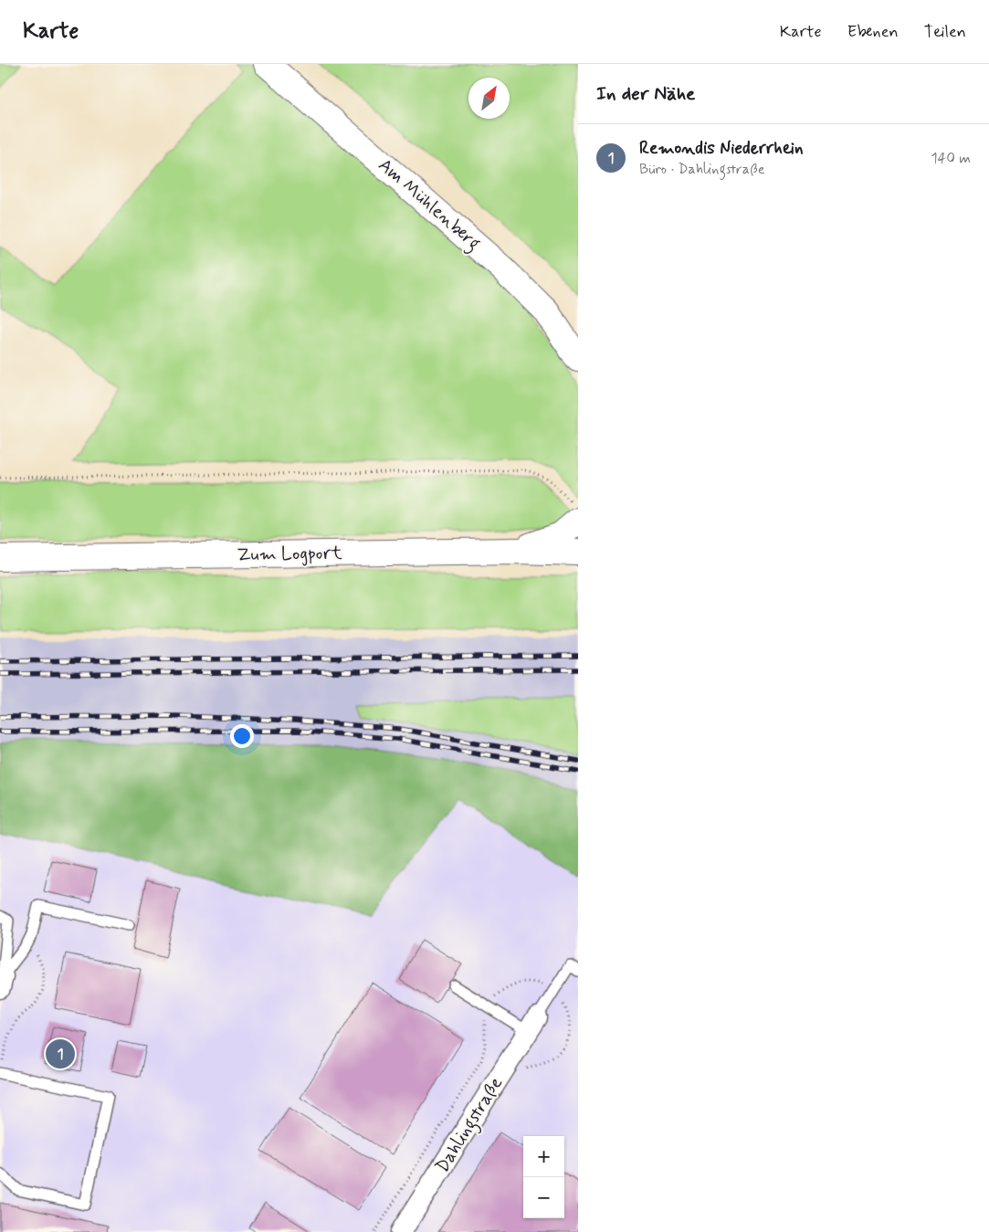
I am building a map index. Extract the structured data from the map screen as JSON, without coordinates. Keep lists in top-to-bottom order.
{
  "streets": {
    "main road": ["Am Mühlenberg", "Zum Logport"],
    "street": ["Dahlingstraße"]
  },
  "north": "top right",
  "page": {
    "header": "Karte",
    "nav": ["Karte", "Ebenen", "Teilen"],
    "heading": "In der Nähe",
    "list": [
      {
        "mark": "1",
        "name": "Remondis Niederrhein",
        "note": "Büro · Dahlingstraße",
        "value": "140 m"
      }
    ],
    "pins": "1",
    "map_buttons": ["+", "−"]
  }
}
